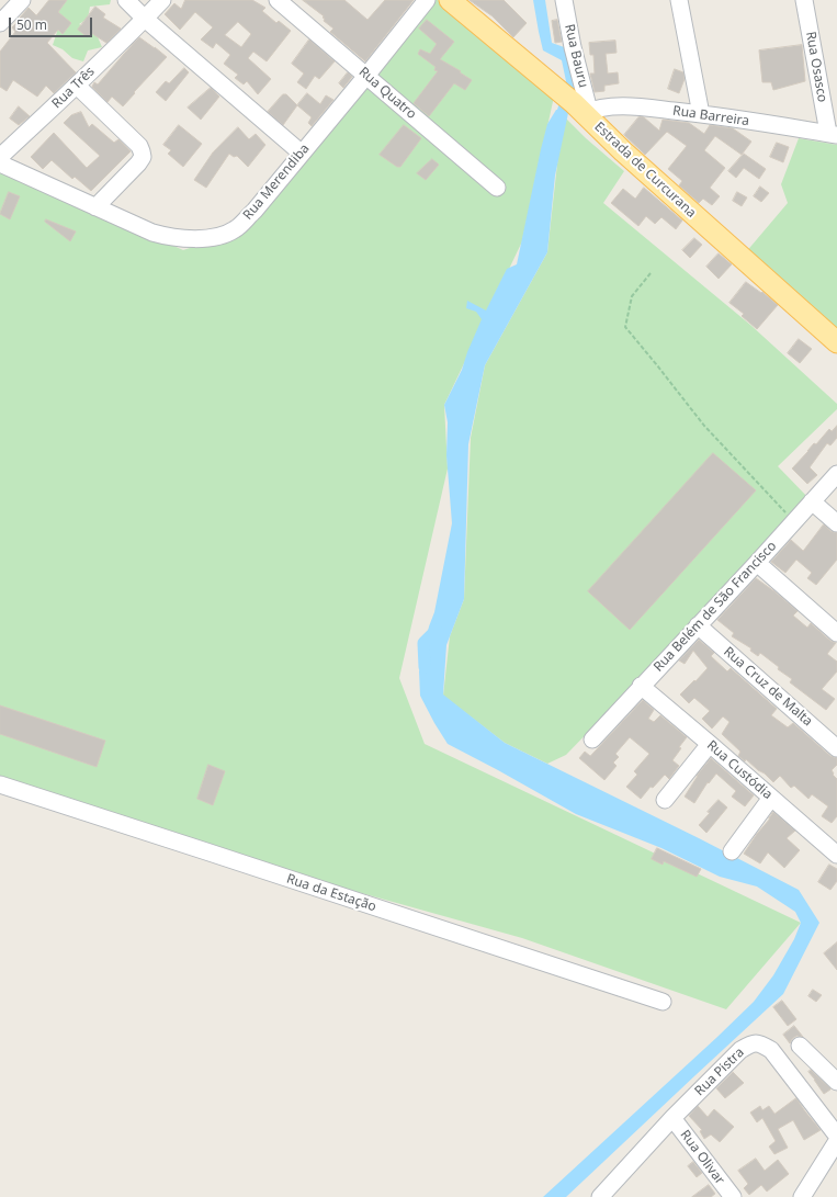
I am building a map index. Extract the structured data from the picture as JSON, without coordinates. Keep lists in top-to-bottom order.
{
  "streets": {
    "main road": ["Estrada de Curcurana"],
    "street": [
      "Rua Bauru",
      "Rua Osasco",
      "Rua Três",
      "Rua Quatro",
      "Rua Barreira",
      "Rua Merendiba",
      "Rua Belém de São Francisco",
      "Rua Cruz de Malta",
      "Rua Custódia",
      "Rua da Estação",
      "Rua Pistra",
      "Rua Olivar"
    ]
  },
  "crossings": [
    ["Rua Bauru", "Rua Barreira"],
    ["Rua Bauru", "Estrada de Curcurana"],
    ["Rua Osasco", "Rua Barreira"],
    ["Rua Quatro", "Rua Merendiba"],
    ["Rua Barreira", "Estrada de Curcurana"],
    ["Rua Belém de São Francisco", "Rua Cruz de Malta"],
    ["Rua Belém de São Francisco", "Rua Custódia"],
    ["Rua Pistra", "Rua Olivar"]
  ],
  "scale_bar": "50 m"
}
